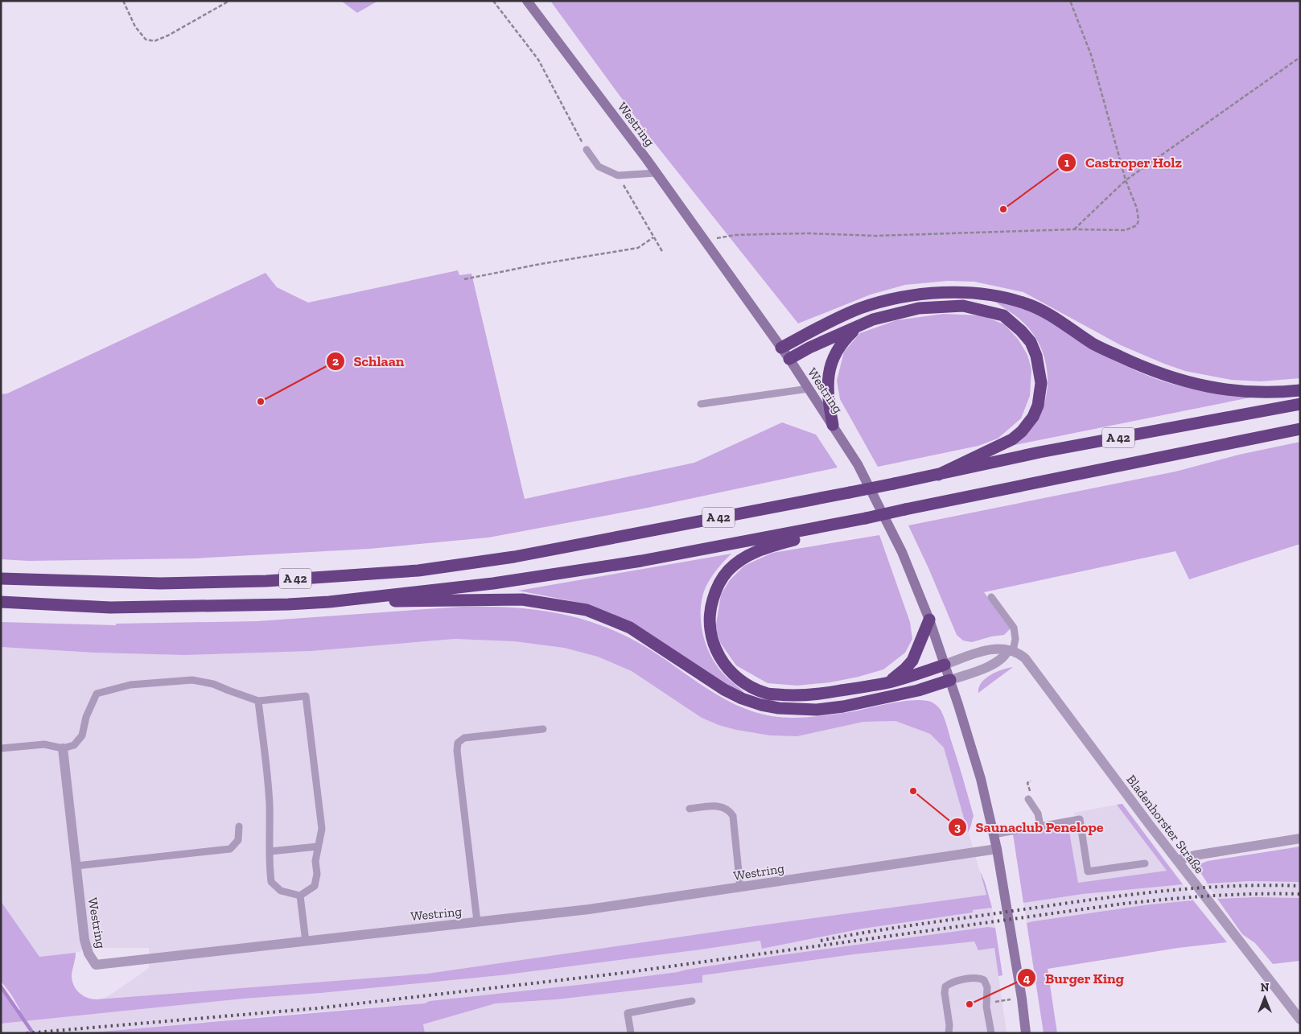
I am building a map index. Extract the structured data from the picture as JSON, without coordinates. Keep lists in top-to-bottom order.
{
  "streets": {
    "highway": ["A 42"],
    "main road": ["Westring"],
    "street": ["Bladenhorster Straße"]
  },
  "places": [
    "Castroper Holz",
    "Schlaan",
    "Saunaclub Penelope",
    "Burger King"
  ],
  "north": "top"
}
